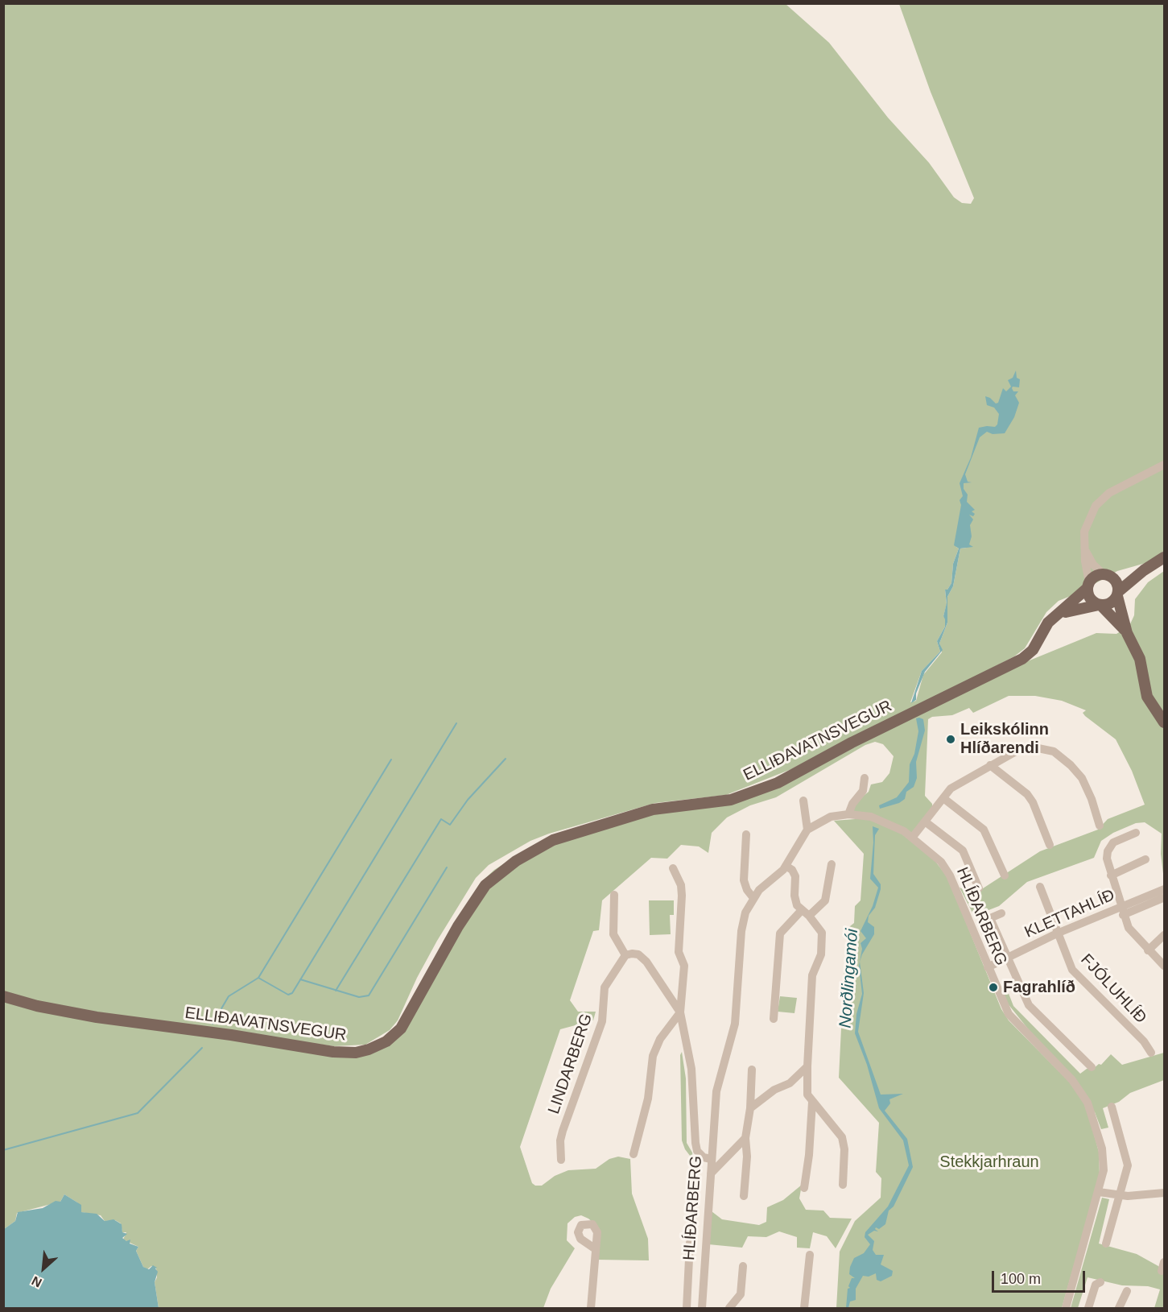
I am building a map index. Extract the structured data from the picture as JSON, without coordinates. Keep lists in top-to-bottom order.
{
  "streets": {
    "main road": ["ELLIÐAVATNSVEGUR"],
    "street": [
      "KLETTAHLÍÐ",
      "HLÍÐARBERG",
      "FJÓLUHLÍÐ",
      "LINDARBERG"
    ]
  },
  "crossings": [
    ["KLETTAHLÍÐ", "HLÍÐARBERG"],
    ["KLETTAHLÍÐ", "FJÓLUHLÍÐ"]
  ],
  "water": ["Norðlingamói"],
  "parks": ["Stekkjarhraun"],
  "places": ["Leikskólinn Hlíðarendi", "Fagrahlíð"],
  "scale_bar": "100 m",
  "north": "bottom left"
}
